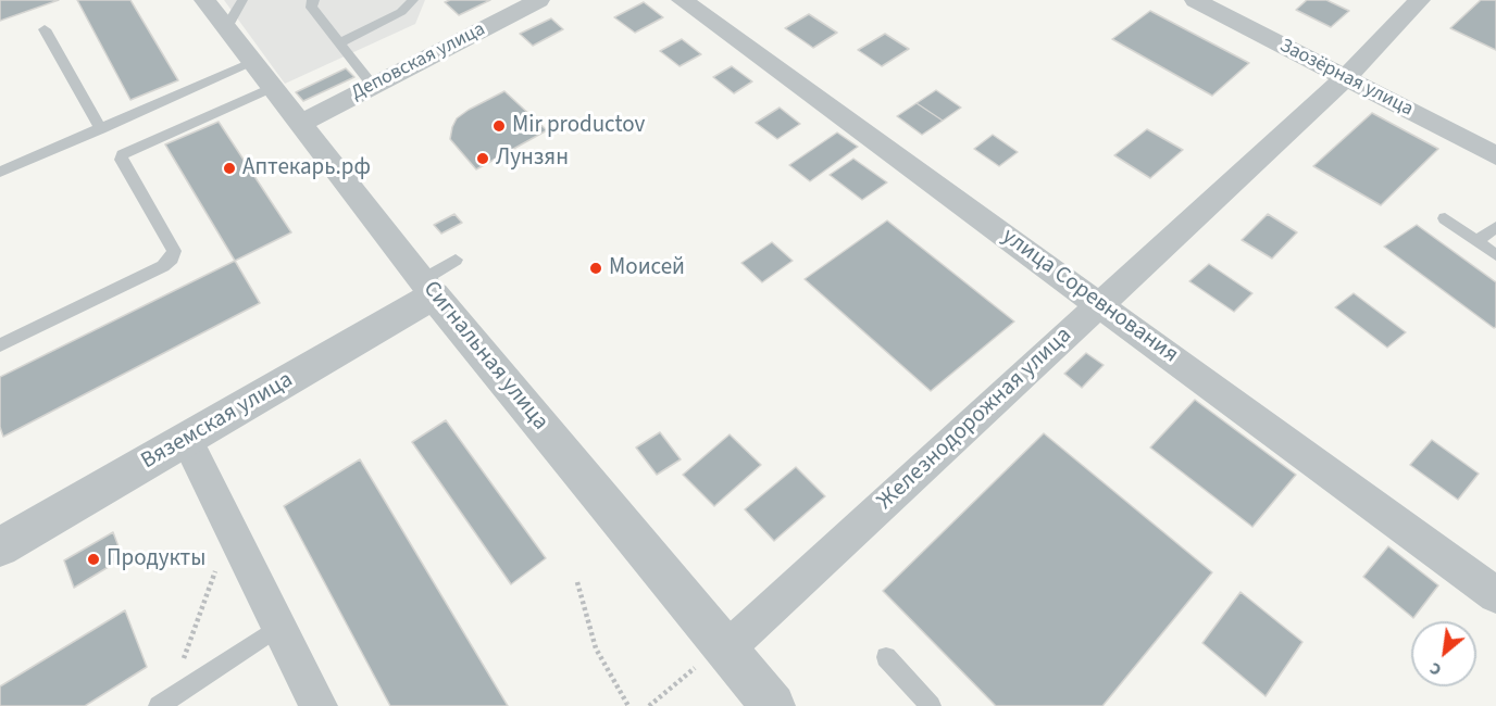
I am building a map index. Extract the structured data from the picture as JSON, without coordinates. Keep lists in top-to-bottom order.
{
  "streets": {
    "street": [
      "Деповская улица",
      "Заозёрная улица",
      "улица Соревнования",
      "Сигнальная улица",
      "Железнодорожная улица",
      "Вяземская улица"
    ]
  },
  "crossings": [
    ["Деповская улица", "Сигнальная улица"],
    ["Заозёрная улица", "Железнодорожная улица"],
    ["улица Соревнования", "Железнодорожная улица"],
    ["Сигнальная улица", "Железнодорожная улица"],
    ["Сигнальная улица", "Вяземская улица"]
  ],
  "places": [
    "Mir productov",
    "Лунзян",
    "Аптекарь.рф",
    "Моисей",
    "Продукты"
  ],
  "north": "bottom left"
}
